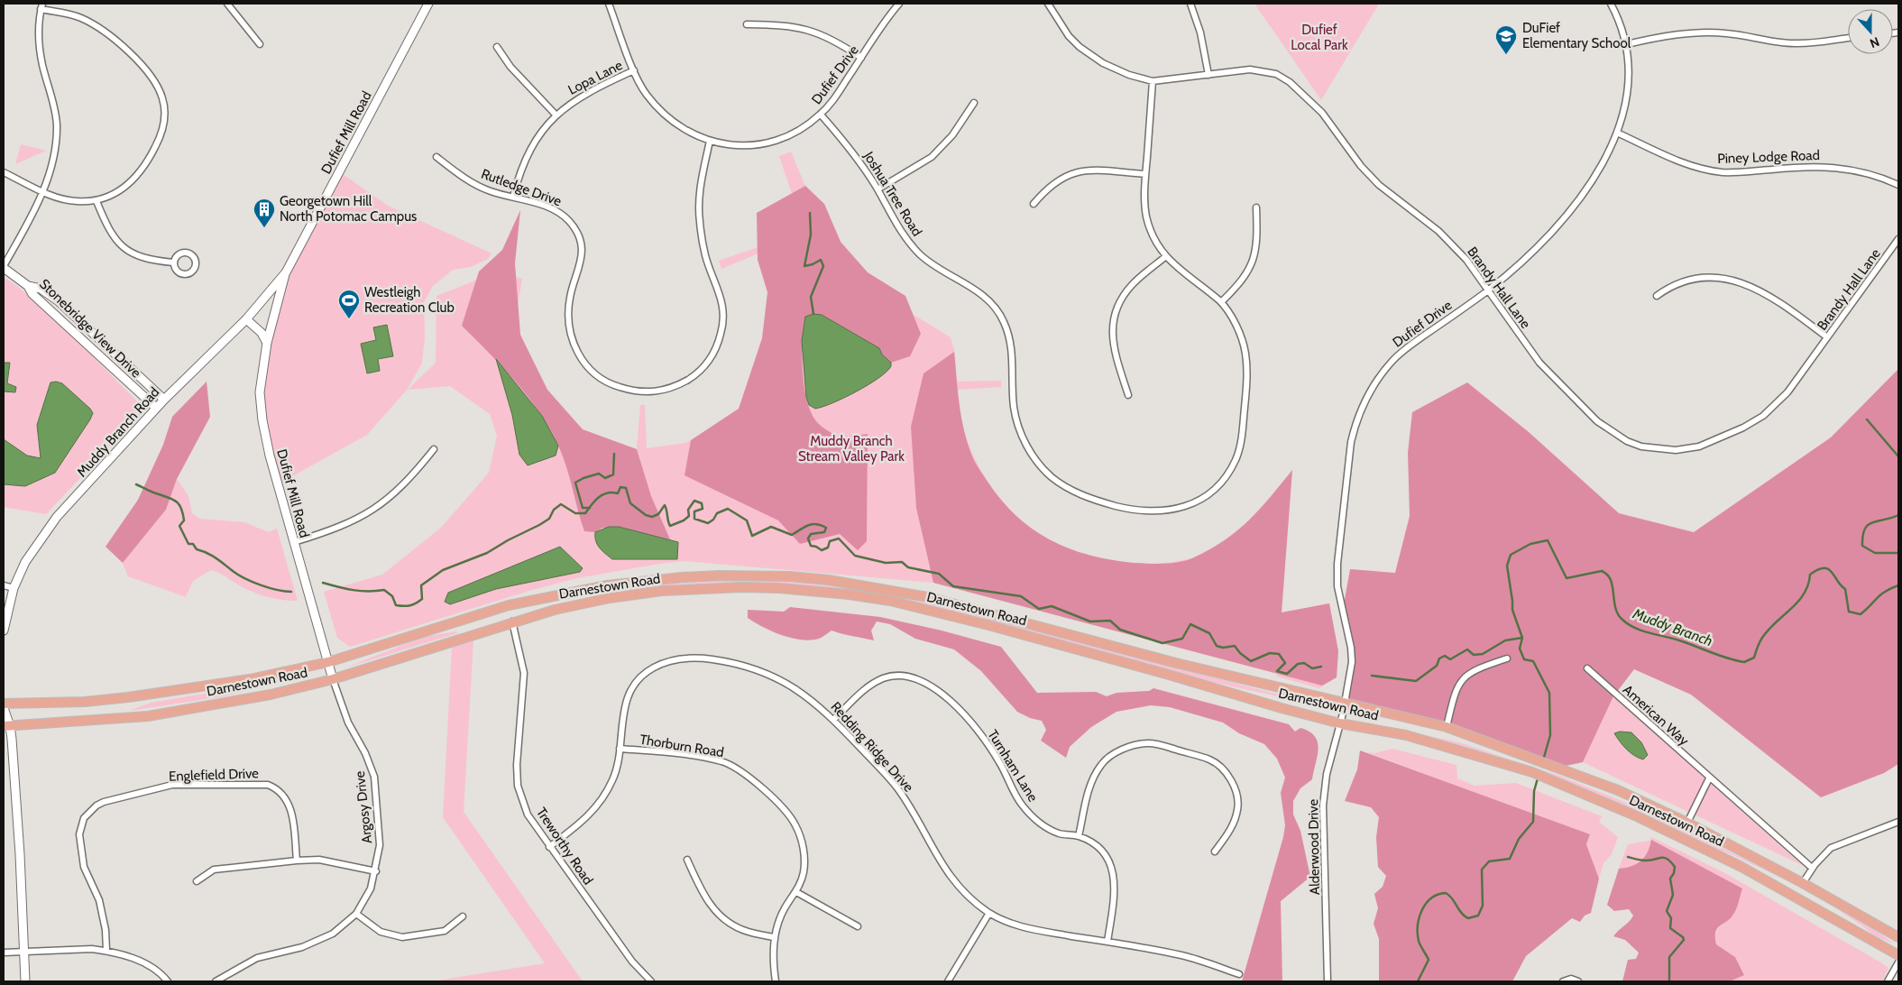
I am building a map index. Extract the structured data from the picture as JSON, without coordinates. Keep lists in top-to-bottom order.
{
  "streets": {
    "main road": [
      "Dufief Mill Road",
      "Stonebridge View Drive",
      "Muddy Branch Road",
      "Darnestown Road"
    ],
    "street": [
      "Dufief Drive",
      "Lopa Lane",
      "Piney Lodge Road",
      "Rutledge Drive",
      "Joshua Tree Road",
      "Brandy Hall Lane",
      "American Way",
      "Thorburn Road",
      "Redding Ridge Drive",
      "Turnham Lane",
      "Englefield Drive",
      "Argosy Drive",
      "Treworthy Road",
      "Alderwood Drive"
    ]
  },
  "crossings": [
    ["Dufief Drive", "Lopa Lane"],
    ["Dufief Drive", "Piney Lodge Road"],
    ["Dufief Drive", "Rutledge Drive"],
    ["Dufief Drive", "Joshua Tree Road"],
    ["Dufief Drive", "Brandy Hall Lane"],
    ["Dufief Drive", "Darnestown Road"],
    ["Dufief Drive", "Alderwood Drive"],
    ["Lopa Lane", "Rutledge Drive"],
    ["Dufief Mill Road", "Muddy Branch Road"],
    ["Dufief Mill Road", "Darnestown Road"],
    ["Dufief Mill Road", "Argosy Drive"],
    ["Joshua Tree Road", "Brandy Hall Lane"],
    ["Stonebridge View Drive", "Muddy Branch Road"],
    ["Darnestown Road", "Argosy Drive"],
    ["Darnestown Road", "Treworthy Road"],
    ["Darnestown Road", "Alderwood Drive"],
    ["Thorburn Road", "Redding Ridge Drive"],
    ["Redding Ridge Drive", "Turnham Lane"],
    ["Redding Ridge Drive", "Treworthy Road"]
  ],
  "water": ["Muddy Branch"],
  "parks": ["Dufief Local Park", "Muddy Branch Stream Valley Park"],
  "places": {
    "school or university": ["DuFief Elementary School"],
    "building": ["Georgetown Hill North Potomac Campus"],
    "sports": ["Westleigh Recreation Club"]
  },
  "north": "bottom"
}
